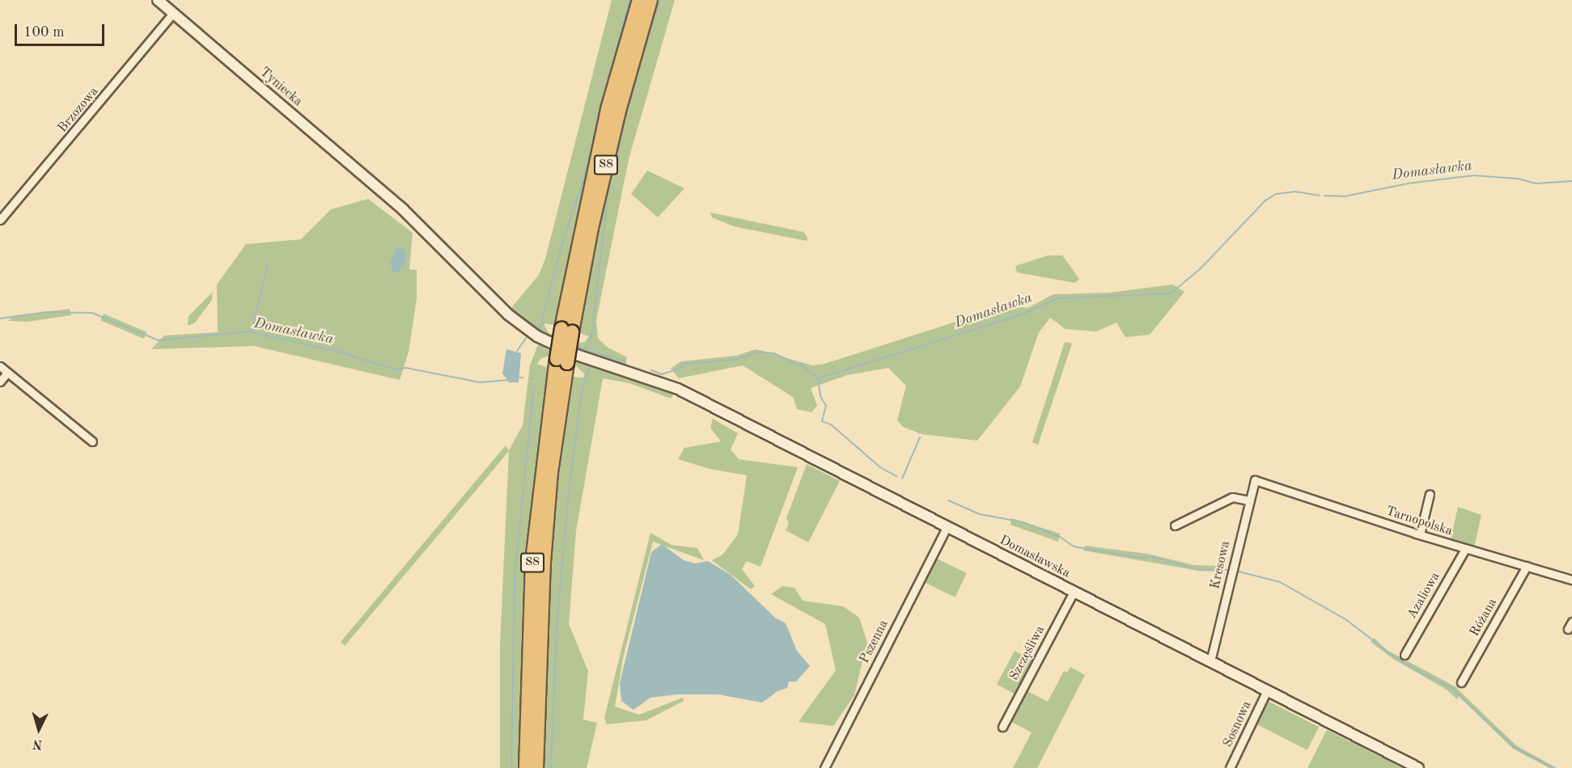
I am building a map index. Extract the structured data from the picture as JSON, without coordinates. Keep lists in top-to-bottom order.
{
  "streets": {
    "highway": ["S8"],
    "street": [
      "Tyniecka",
      "Brzozowa",
      "Tarnopolska",
      "Domasławska",
      "Kresowa",
      "Azaliowa",
      "Różana",
      "Pszenna",
      "Szczęśliwa",
      "Sosnowa"
    ]
  },
  "crossings": [
    ["Tyniecka", "Brzozowa"],
    ["Tyniecka", "Domasławska"],
    ["Tarnopolska", "Kresowa"],
    ["Tarnopolska", "Azaliowa"],
    ["Tarnopolska", "Różana"],
    ["Domasławska", "Kresowa"],
    ["Domasławska", "Pszenna"],
    ["Domasławska", "Szczęśliwa"],
    ["Domasławska", "Sosnowa"]
  ],
  "water": ["Domasławka"],
  "scale_bar": "100 m",
  "north": "bottom"
}
